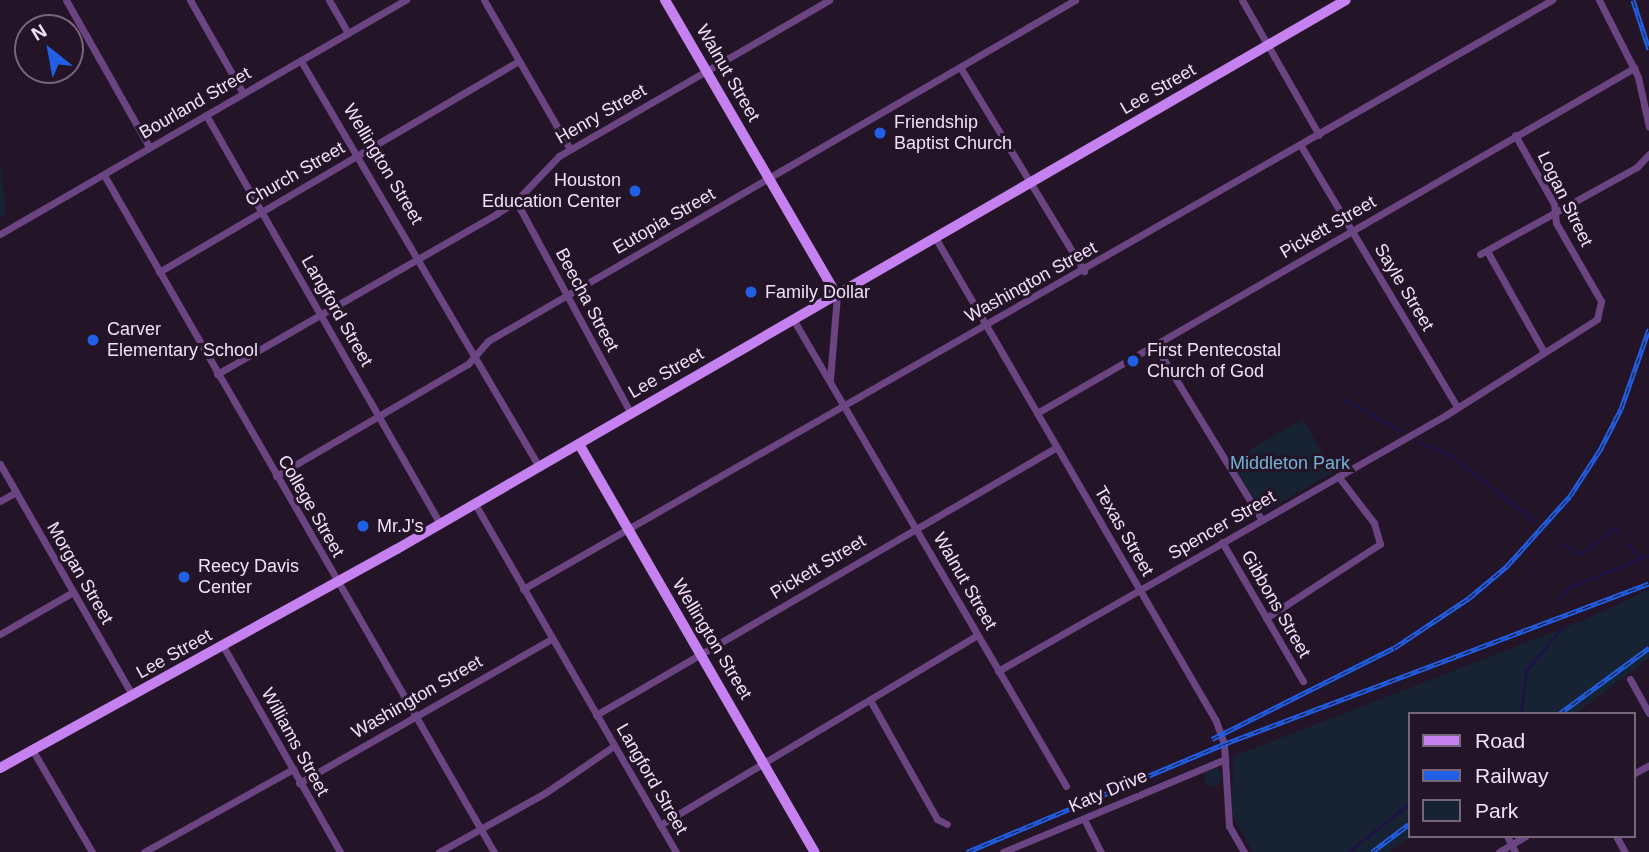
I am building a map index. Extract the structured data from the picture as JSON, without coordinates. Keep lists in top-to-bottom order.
{
  "streets": {
    "main road": ["Walnut Street", "Lee Street", "Wellington Street"],
    "street": [
      "Bourland Street",
      "Henry Street",
      "Church Street",
      "Logan Street",
      "Eutopia Street",
      "Pickett Street",
      "Washington Street",
      "Sayle Street",
      "Beecha Street",
      "Langford Street",
      "College Street",
      "Spencer Street",
      "Texas Street",
      "Morgan Street",
      "Gibbons Street",
      "Williams Street",
      "Katy Drive"
    ]
  },
  "crossings": [
    ["Walnut Street", "Lee Street"],
    ["Walnut Street", "Henry Street"],
    ["Walnut Street", "Eutopia Street"],
    ["Walnut Street", "Pickett Street"],
    ["Walnut Street", "Washington Street"],
    ["Walnut Street", "Spencer Street"],
    ["Lee Street", "Wellington Street"],
    ["Lee Street", "Beecha Street"],
    ["Lee Street", "Langford Street"],
    ["Lee Street", "College Street"],
    ["Lee Street", "Texas Street"],
    ["Lee Street", "Morgan Street"],
    ["Lee Street", "Williams Street"],
    ["Bourland Street", "Wellington Street"],
    ["Bourland Street", "Langford Street"],
    ["Bourland Street", "College Street"],
    ["Henry Street", "Wellington Street"],
    ["Henry Street", "Beecha Street"],
    ["Henry Street", "Langford Street"],
    ["Henry Street", "College Street"],
    ["Wellington Street", "Church Street"],
    ["Wellington Street", "Eutopia Street"],
    ["Wellington Street", "Pickett Street"],
    ["Wellington Street", "Washington Street"],
    ["Church Street", "Langford Street"],
    ["Church Street", "College Street"],
    ["Logan Street", "Pickett Street"],
    ["Logan Street", "Spencer Street"],
    ["Eutopia Street", "Beecha Street"],
    ["Eutopia Street", "Langford Street"],
    ["Eutopia Street", "College Street"],
    ["Pickett Street", "Sayle Street"],
    ["Pickett Street", "Langford Street"],
    ["Pickett Street", "Texas Street"],
    ["Washington Street", "Sayle Street"],
    ["Washington Street", "Langford Street"],
    ["Washington Street", "College Street"],
    ["Washington Street", "Texas Street"],
    ["Washington Street", "Williams Street"],
    ["Sayle Street", "Spencer Street"],
    ["Spencer Street", "Texas Street"],
    ["Spencer Street", "Gibbons Street"],
    ["Texas Street", "Katy Drive"]
  ],
  "parks": ["Middleton Park"],
  "places": [
    "Friendship Baptist Church",
    "Houston Education Center",
    "Family Dollar",
    "Carver Elementary School",
    "First Pentecostal Church of God",
    "Mr.J's",
    "Reecy Davis Center"
  ],
  "legend": ["Road", "Railway", "Park"],
  "north": "top left"
}
